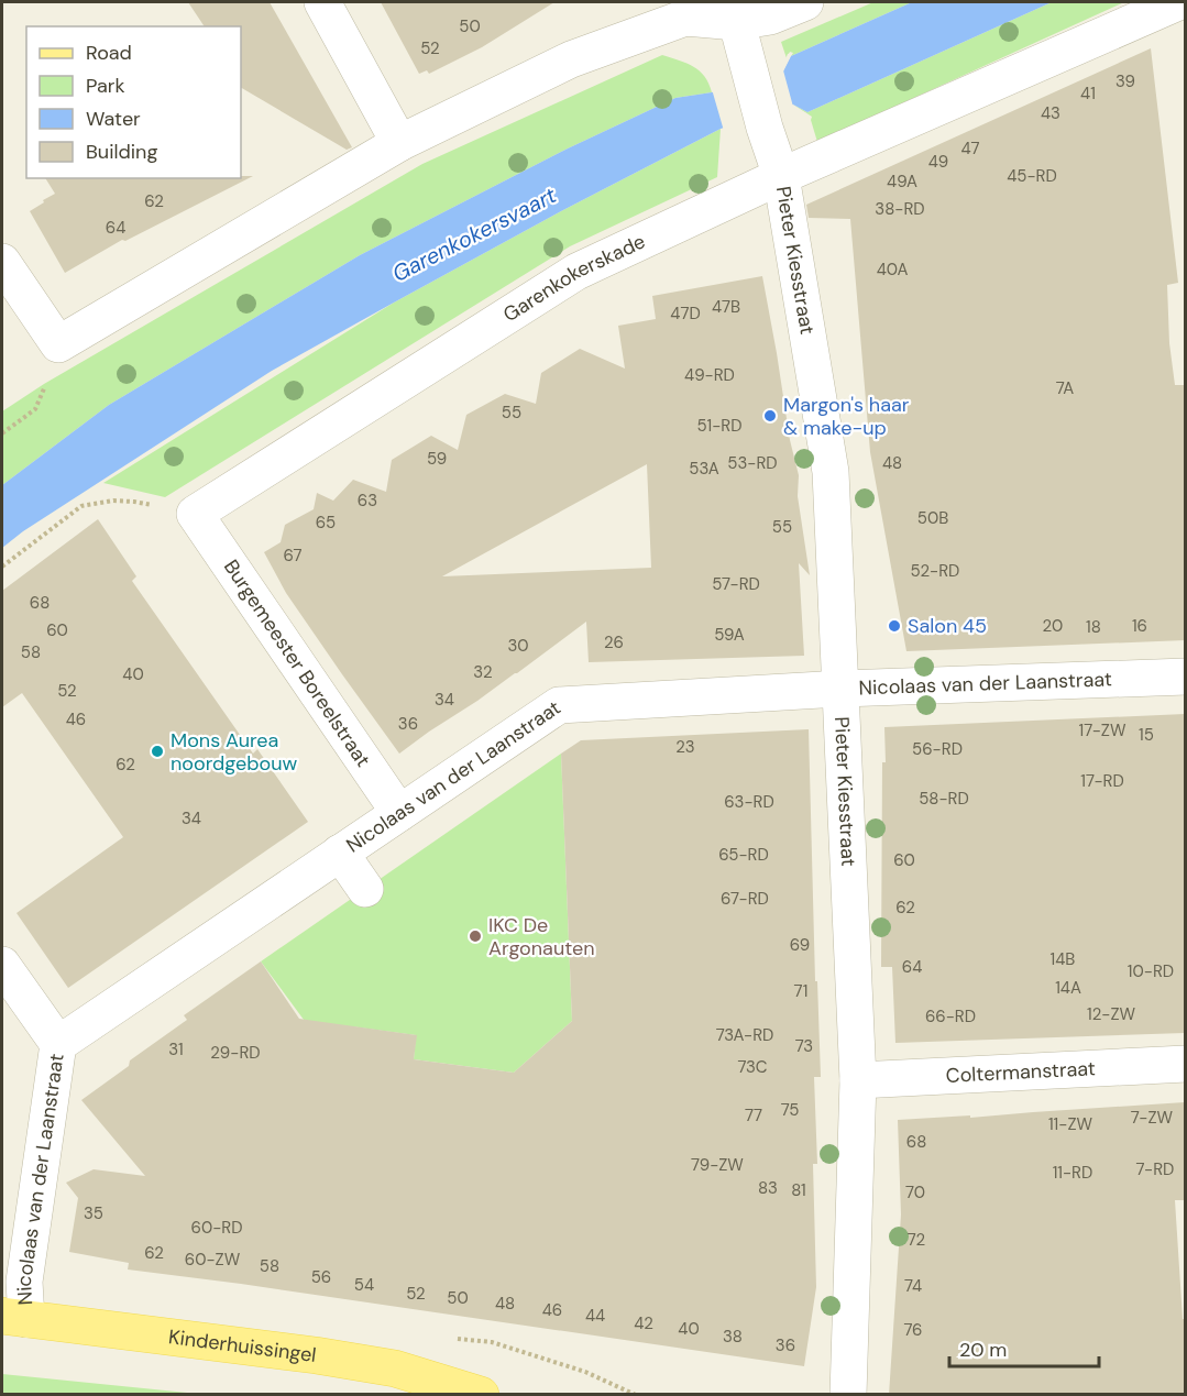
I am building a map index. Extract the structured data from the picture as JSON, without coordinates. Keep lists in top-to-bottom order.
{
  "streets": {
    "main road": ["Kinderhuissingel"],
    "street": [
      "Pieter Kiesstraat",
      "Garenkokerskade",
      "Burgemeester Boreelstraat",
      "Nicolaas van der Laanstraat",
      "Coltermanstraat"
    ]
  },
  "crossings": [
    ["Pieter Kiesstraat", "Garenkokerskade"],
    ["Pieter Kiesstraat", "Nicolaas van der Laanstraat"],
    ["Pieter Kiesstraat", "Coltermanstraat"],
    ["Garenkokerskade", "Burgemeester Boreelstraat"],
    ["Burgemeester Boreelstraat", "Nicolaas van der Laanstraat"],
    ["Nicolaas van der Laanstraat", "Kinderhuissingel"]
  ],
  "water": ["Garenkokersvaart"],
  "places": [
    "Margon's haar & make-up",
    "Salon 45",
    "Mons Aurea noordgebouw",
    "IKC De Argonauten"
  ],
  "house_numbers": [
    "50",
    "52",
    "39",
    "41",
    "43",
    "47",
    "49",
    "45-RD",
    "49A",
    "62",
    "38-RD",
    "64",
    "40A",
    "47B",
    "47D",
    "49-RD",
    "7A",
    "55",
    "51-RD",
    "59",
    "53-RD",
    "48",
    "53A",
    "63",
    "50B",
    "65",
    "55",
    "67",
    "52-RD",
    "57-RD",
    "68",
    "20",
    "16",
    "18",
    "60",
    "59A",
    "26",
    "30",
    "58",
    "32",
    "40",
    "52",
    "34",
    "46",
    "36",
    "17-ZW",
    "15",
    "23",
    "56-RD",
    "62",
    "17-RD",
    "58-RD",
    "63-RD",
    "34",
    "65-RD",
    "60",
    "67-RD",
    "62",
    "69",
    "14B",
    "64",
    "10-RD",
    "14A",
    "71",
    "12-ZW",
    "66-RD",
    "73A-RD",
    "73",
    "31",
    "29-RD",
    "73C",
    "75",
    "77",
    "7-ZW",
    "11-ZW",
    "68",
    "79-ZW",
    "7-RD",
    "11-RD",
    "83",
    "81",
    "70",
    "35",
    "60-RD",
    "72",
    "62",
    "60-ZW",
    "58",
    "56",
    "54",
    "74",
    "52",
    "50",
    "48",
    "46",
    "44",
    "42",
    "40",
    "76",
    "38",
    "36"
  ],
  "legend": [
    "Road",
    "Park",
    "Water",
    "Building"
  ],
  "scale_bar": "20 m"
}
